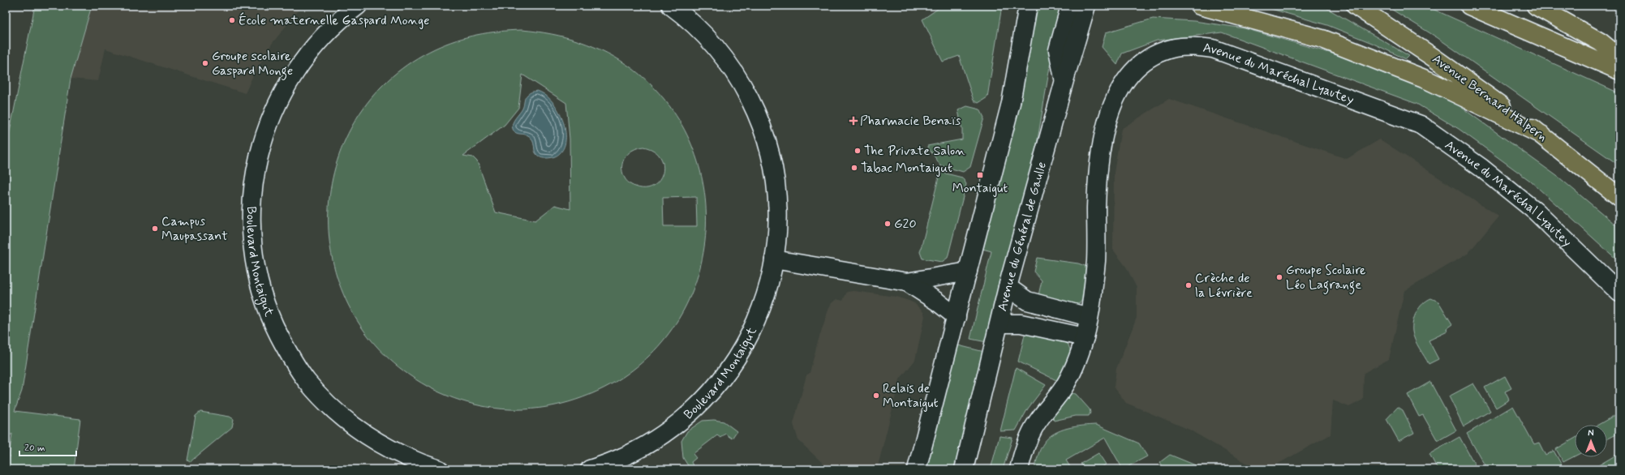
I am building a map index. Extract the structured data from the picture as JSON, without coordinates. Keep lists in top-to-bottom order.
{
  "streets": {
    "highway": ["Avenue Bernard Halpern"],
    "street": ["Avenue du Maréchal Lyautey", "Avenue du Général de Gaulle", "Boulevard Montaigut"]
  },
  "places": {
    "other": [
      "École maternelle Gaspard Monge",
      "Groupe scolaire Gaspard Monge",
      "The Private Salon",
      "Tabac Montaigut",
      "G20",
      "Campus Maupassant",
      "Groupe Scolaire Léo Lagrange",
      "Crèche de la Lévrière",
      "Relais de Montaigut"
    ],
    "health": ["Pharmacie Benaïs"],
    "transit": ["Montaigut"]
  },
  "scale_bar": "20 m",
  "north": "top"
}
